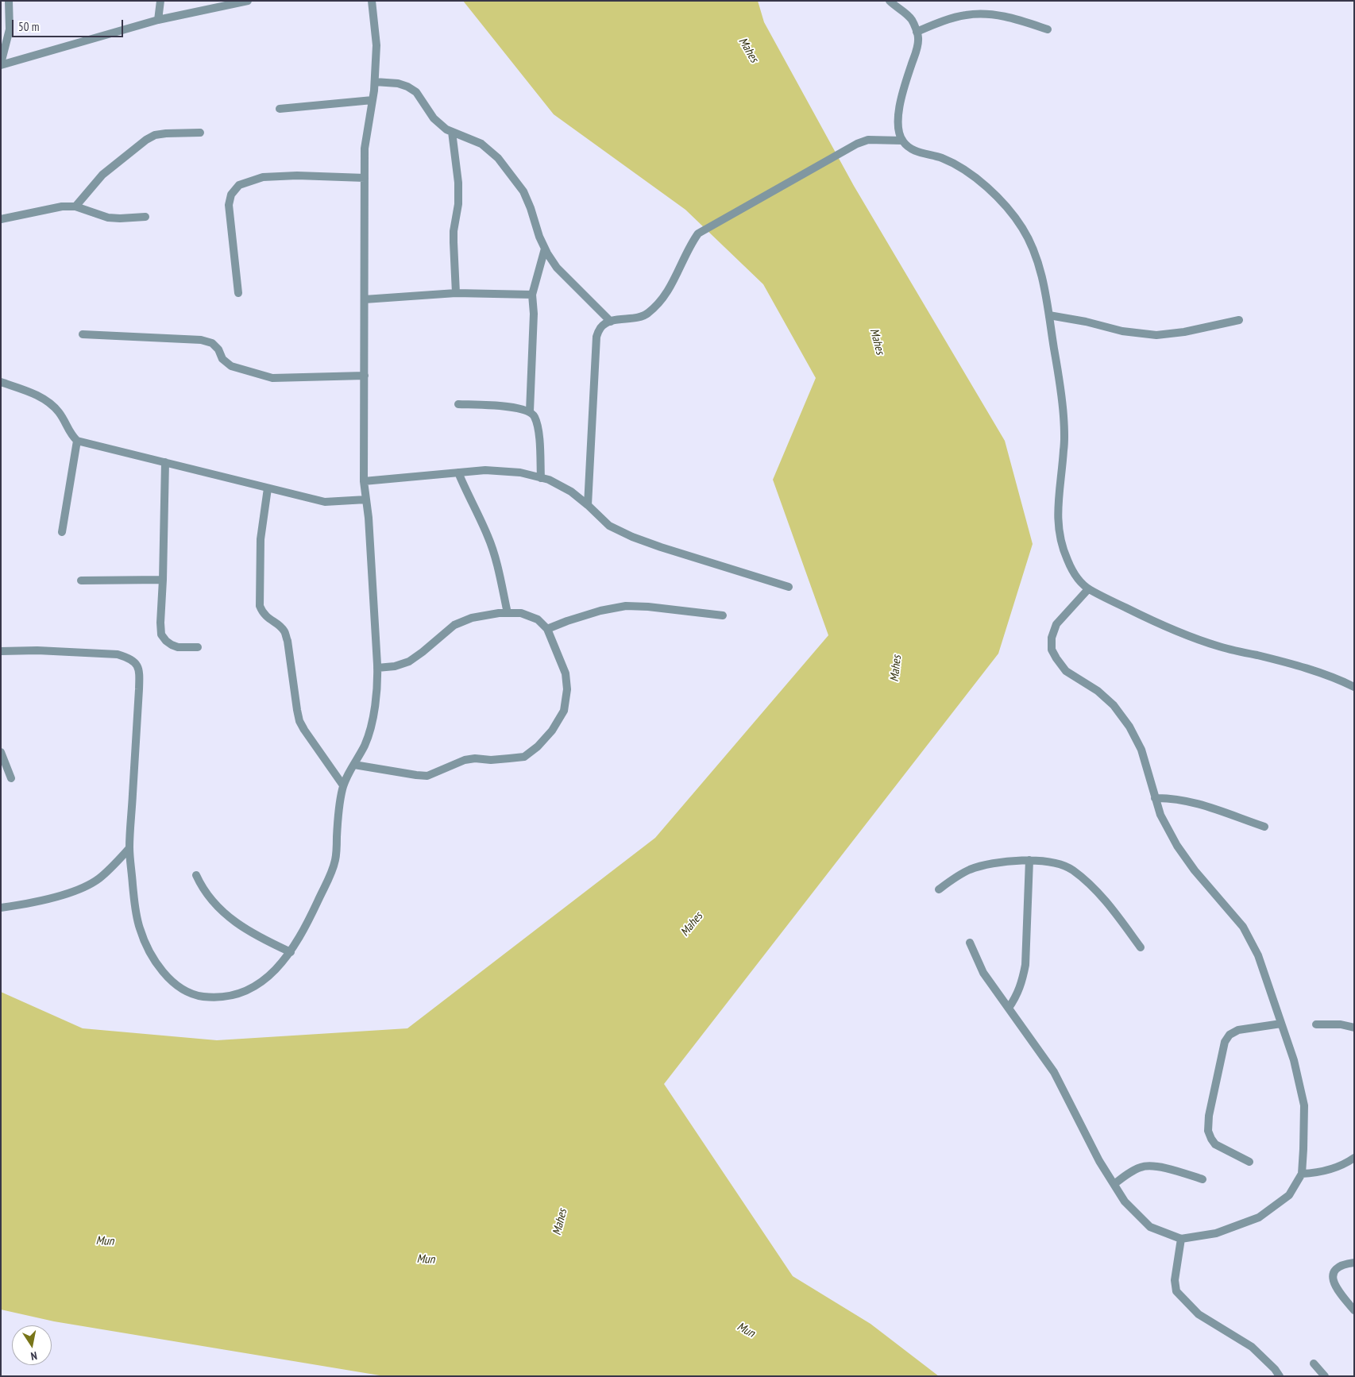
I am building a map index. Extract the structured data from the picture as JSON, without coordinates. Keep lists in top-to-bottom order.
{
  "water": ["Mahes", "Mun"],
  "scale_bar": "50 m",
  "north": "bottom"
}
